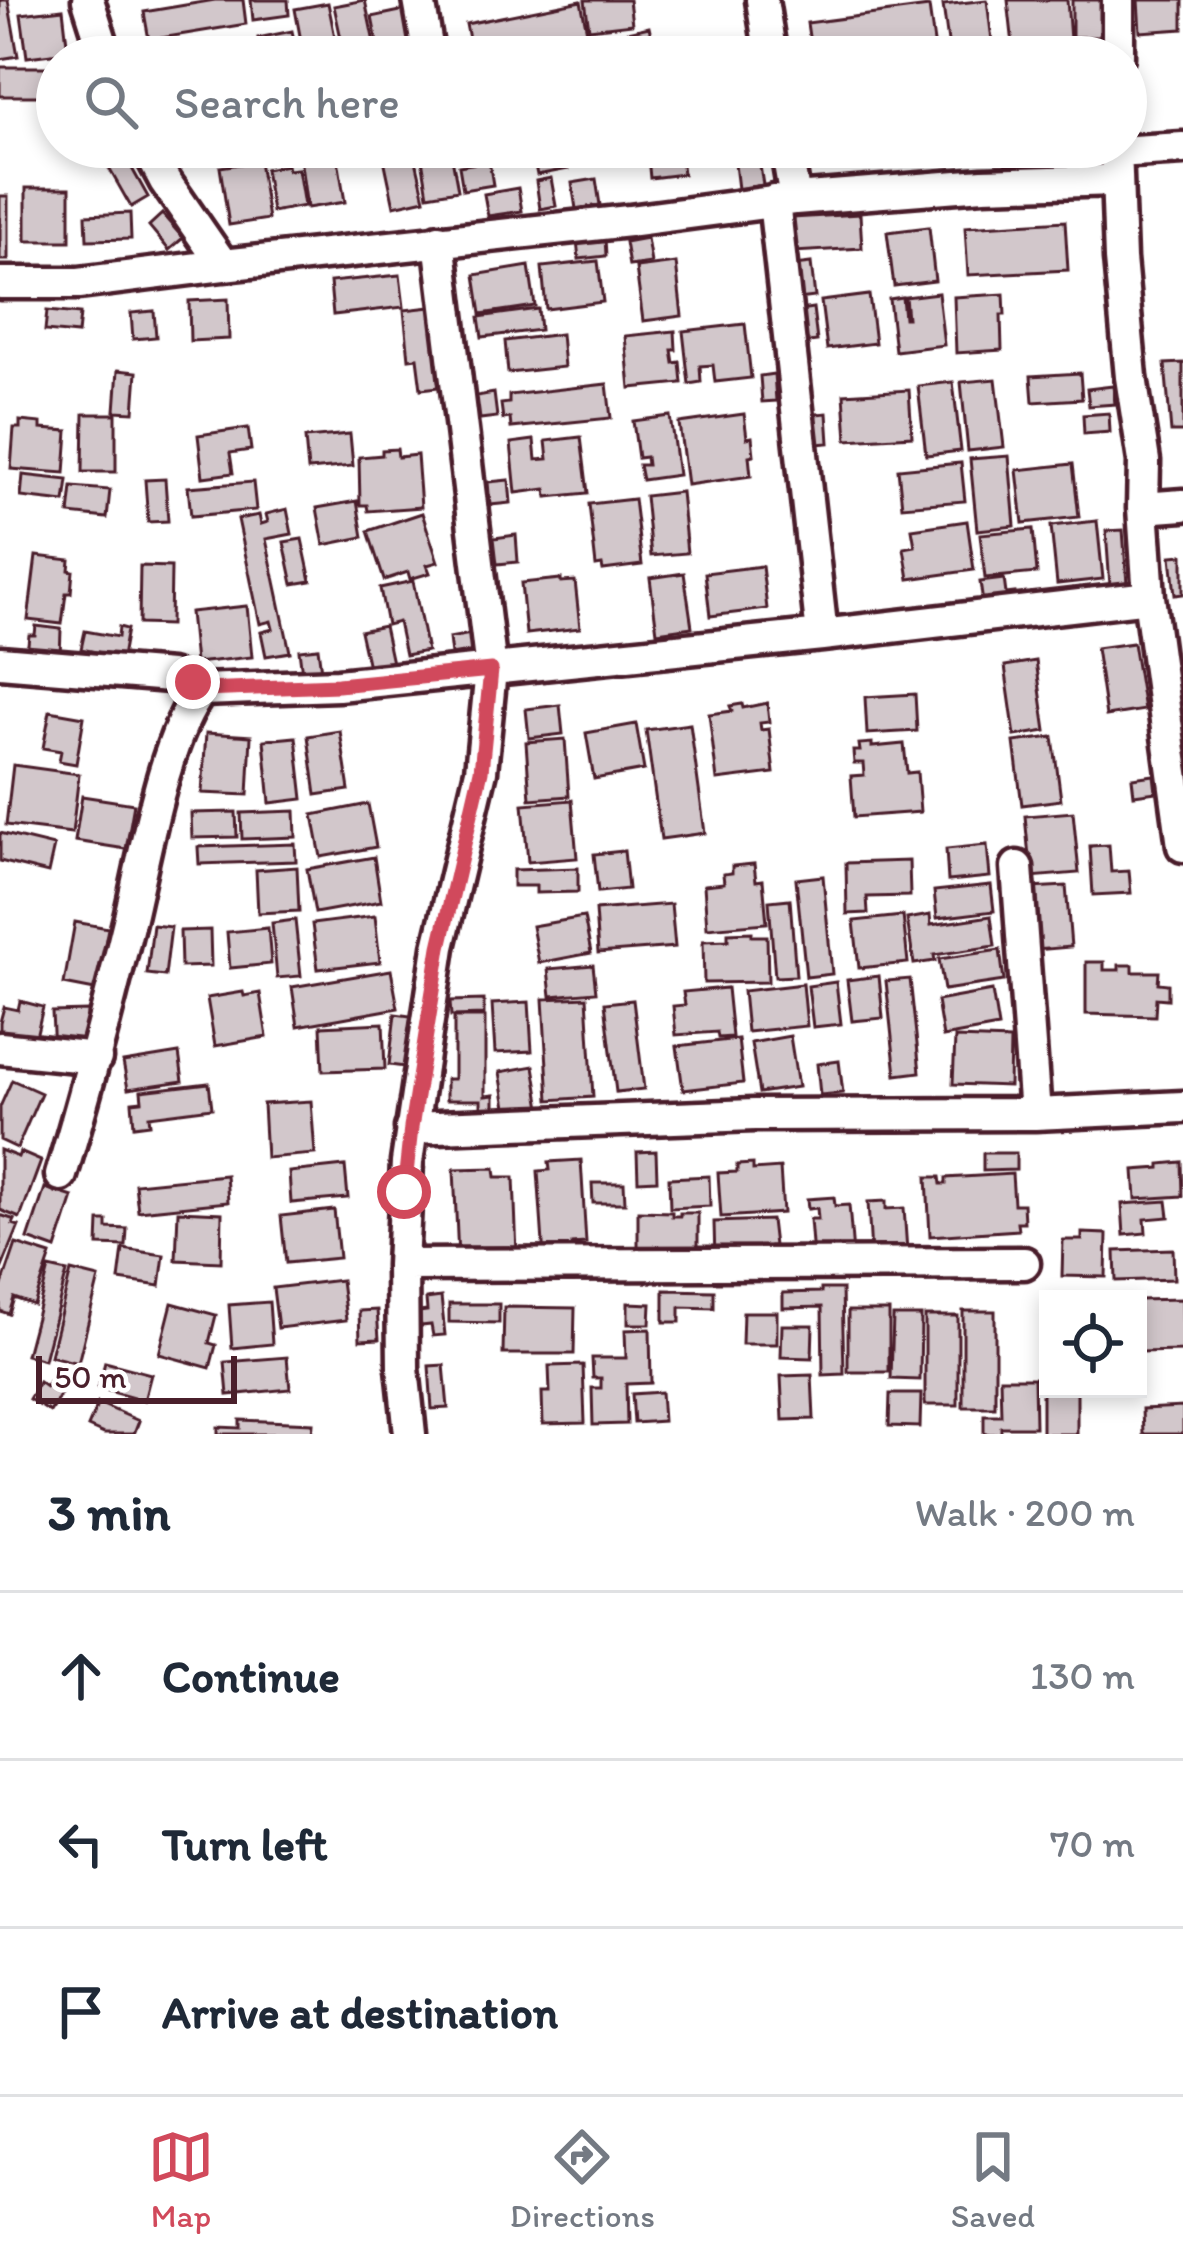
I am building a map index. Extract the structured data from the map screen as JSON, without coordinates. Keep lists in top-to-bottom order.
{
  "scale_bar": "50 m",
  "page": {
    "search": "Search here",
    "scale": "50 m",
    "heading": ["3 min", "Walk · 200 m"],
    "list": [
      ["Continue", "130 m"],
      ["Turn left", "70 m"],
      "Arrive at destination"
    ],
    "nav": ["Map", "Directions", "Saved"]
  }
}
